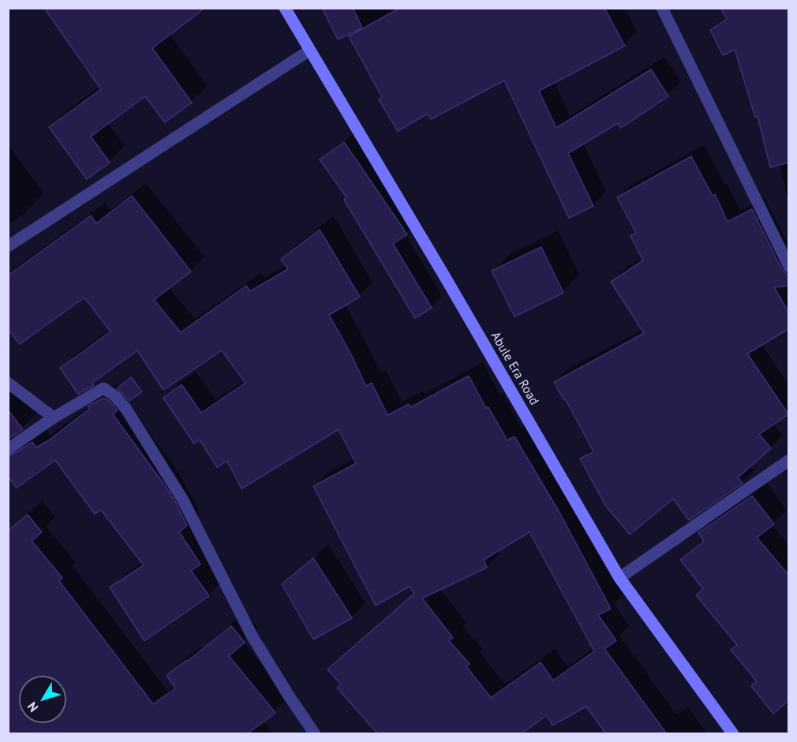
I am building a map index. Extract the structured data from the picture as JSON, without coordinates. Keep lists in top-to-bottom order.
{
  "streets": {
    "street": ["Abule Era Road"]
  },
  "north": "bottom left"
}
